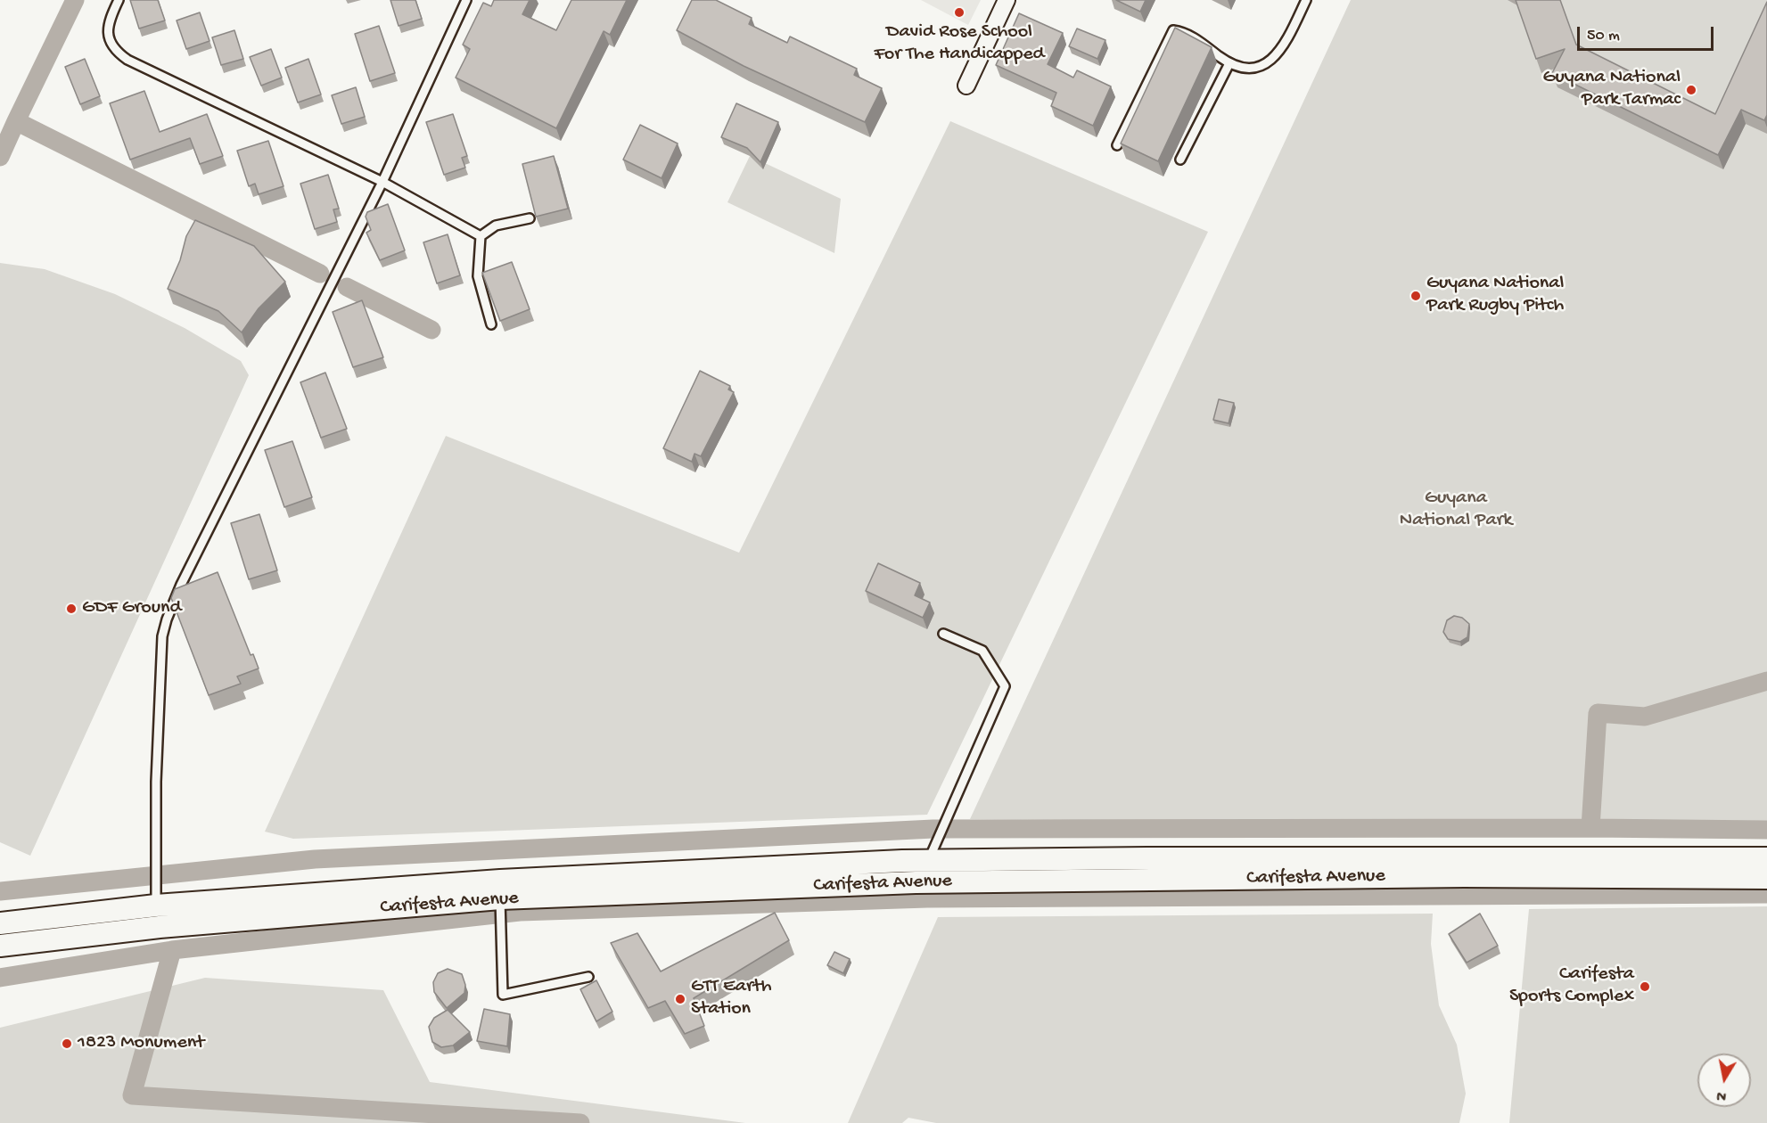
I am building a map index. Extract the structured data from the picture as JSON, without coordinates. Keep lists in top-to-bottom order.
{
  "streets": {
    "main road": ["Carifesta Avenue"]
  },
  "parks": ["Guyana National Park"],
  "places": [
    "David Rose School For The Handicapped",
    "Guyana National Park Tarmac",
    "Guyana National Park Rugby Pitch",
    "GDF Ground",
    "Carifesta Sports Complex",
    "GTT Earth Station",
    "1823 Monument"
  ],
  "scale_bar": "50 m",
  "north": "bottom"
}
